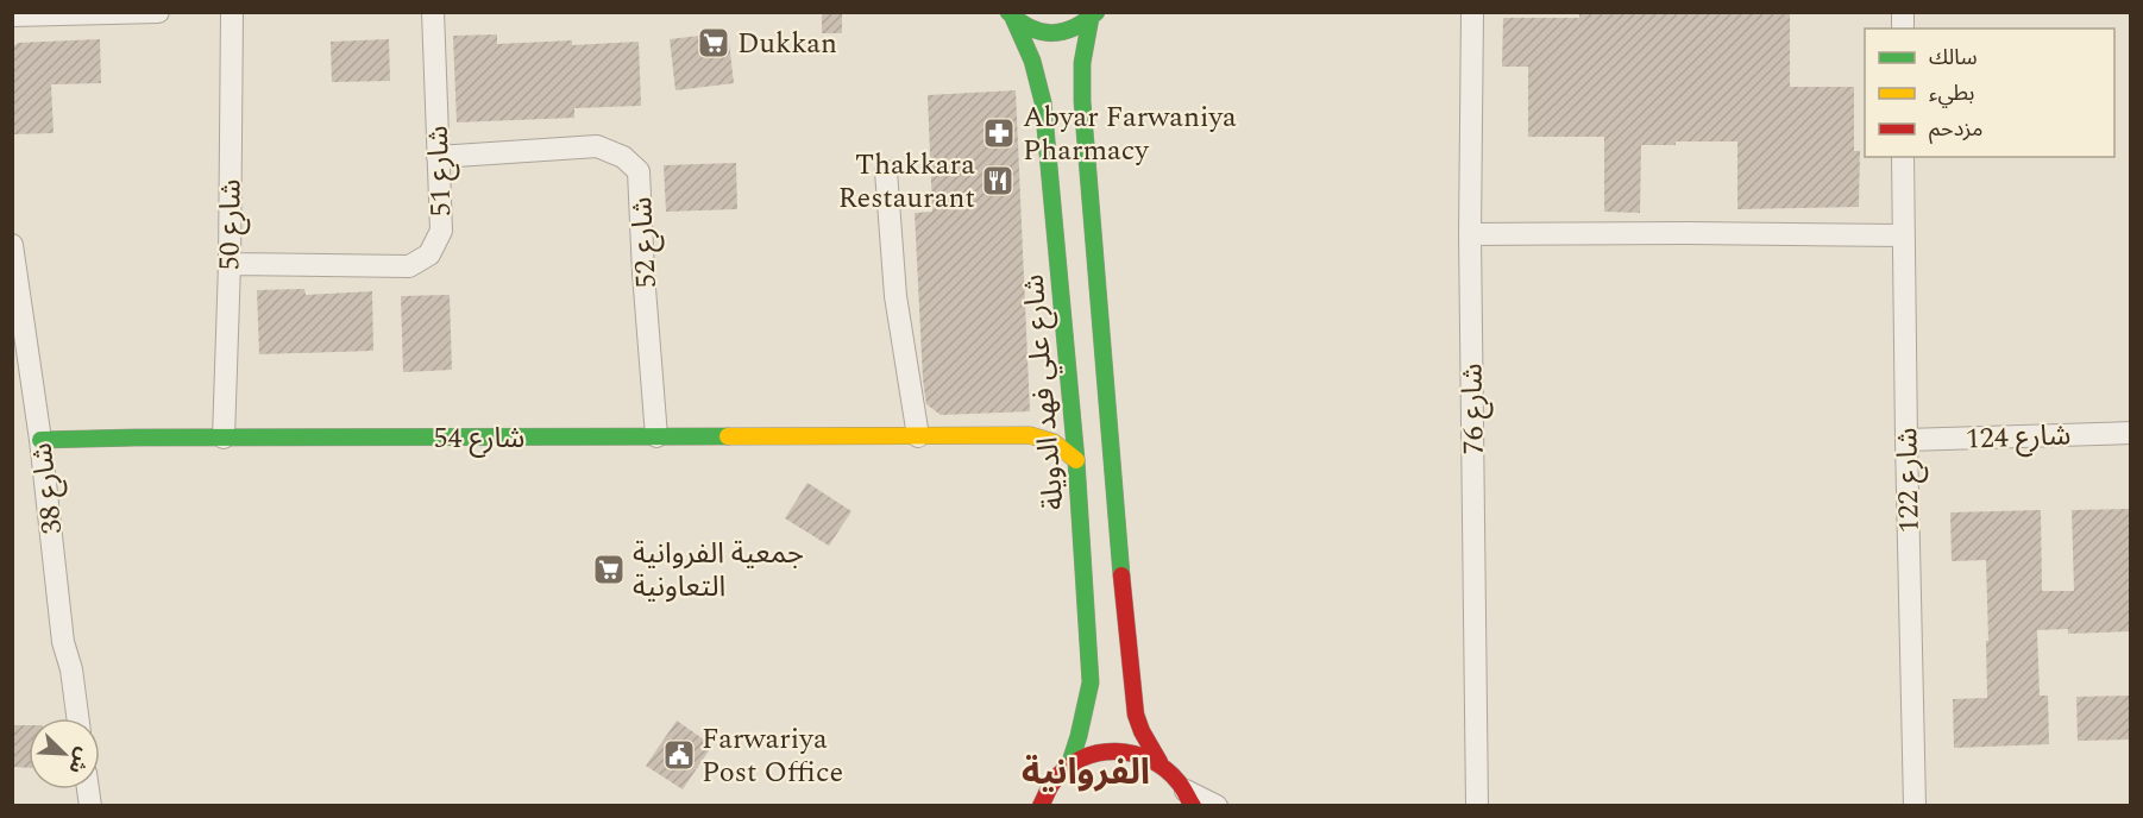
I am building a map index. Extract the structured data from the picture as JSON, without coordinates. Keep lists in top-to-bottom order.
{
  "streets": {
    "main road": ["شارع علي فهد الدويلة", "شارع 54"],
    "street": [
      "شارع 51",
      "شارع 50",
      "شارع 52",
      "شارع 76",
      "شارع 124",
      "شارع 122",
      "شارع 38"
    ]
  },
  "crossings": [
    ["شارع 51", "شارع 50"],
    ["شارع 51", "شارع 52"],
    ["شارع 50", "شارع 54"],
    ["شارع 52", "شارع 54"],
    ["شارع علي فهد الدويلة", "شارع 54"],
    ["شارع 124", "شارع 122"],
    ["شارع 54", "شارع 38"]
  ],
  "districts": ["الفروانية"],
  "places": {
    "supermarket": ["Dukkan", "جمعية الفروانية التعاونية"],
    "pharmacy": ["Abyar Farwaniya Pharmacy"],
    "restaurant": ["Thakkara Restaurant"],
    "public building": ["Farwariya Post Office"]
  },
  "legend": ["سالك", "بطيء", "مزدحم"],
  "north": "bottom right"
}
